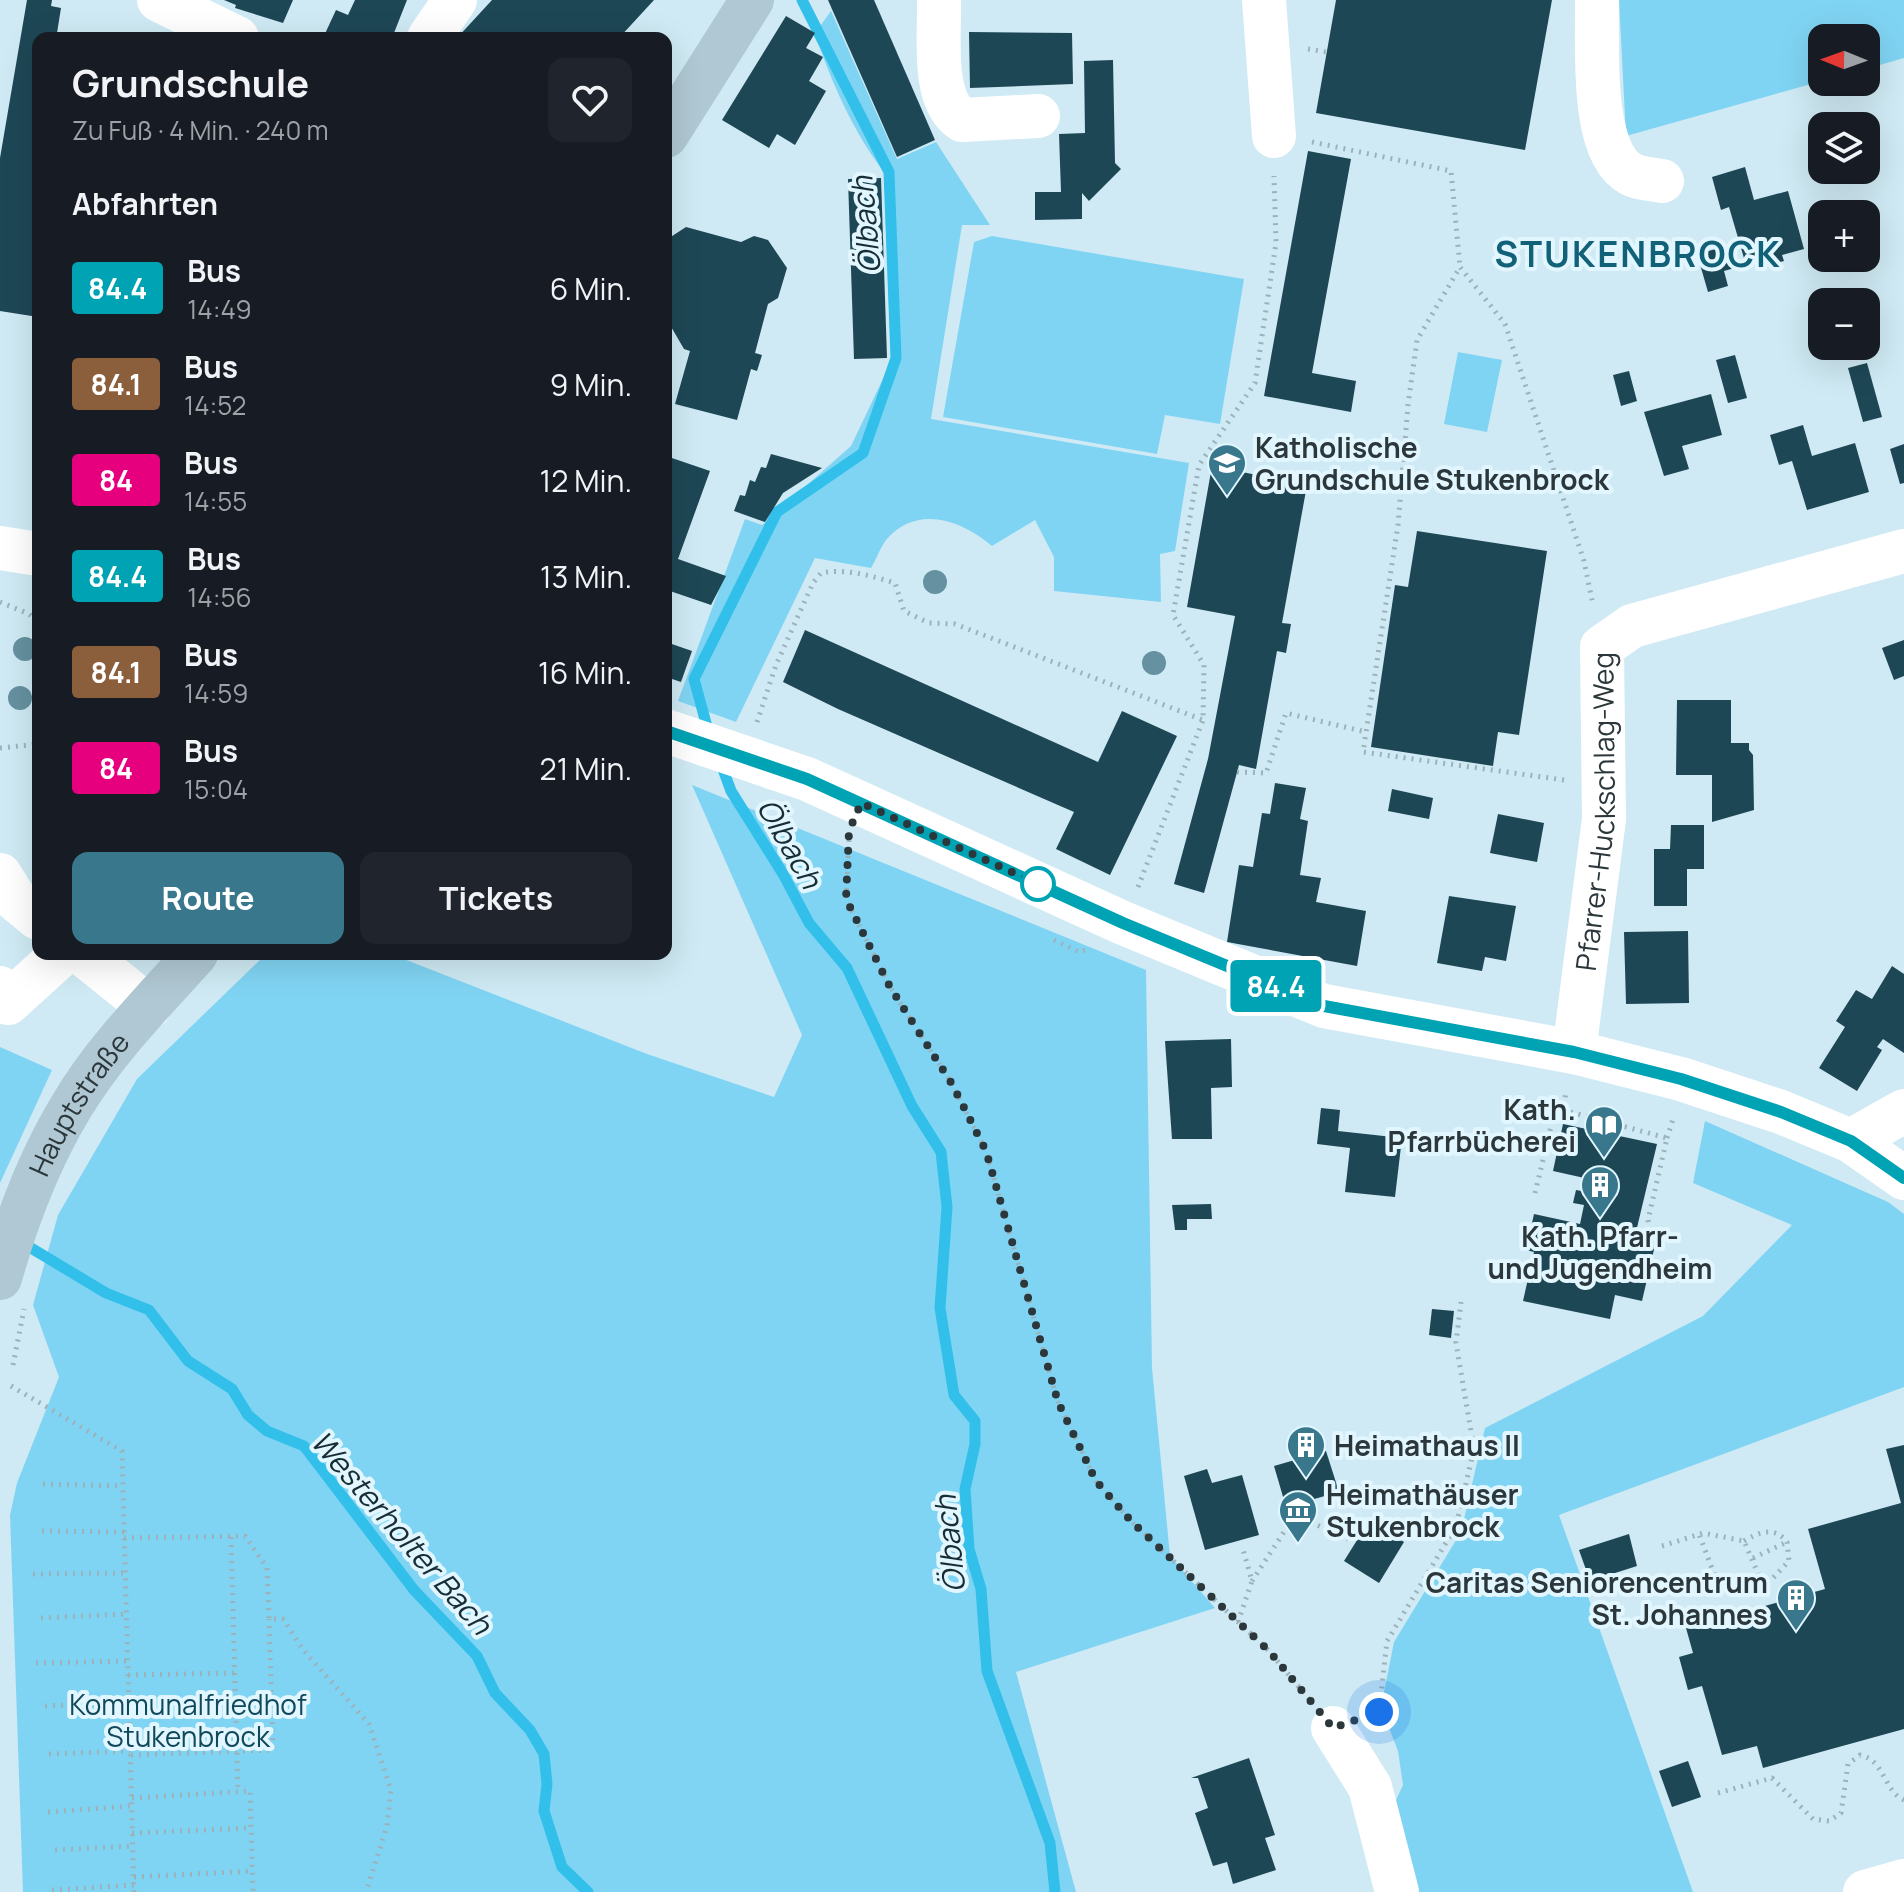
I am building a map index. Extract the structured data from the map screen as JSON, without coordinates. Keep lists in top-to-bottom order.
{
  "streets": {
    "main road": ["Hauptstraße"],
    "street": ["Pfarrer-Huckschlag-Weg"]
  },
  "districts": ["STUKENBROCK"],
  "water": ["Ölbach", "Westerholter Bach"],
  "parks": ["Kommunalfriedhof Stukenbrock"],
  "places": {
    "school or university": ["Katholische Grundschule Stukenbrock"],
    "library": ["Kath. Pfarrbücherei"],
    "building": ["Kath. Pfarr- und Jugendheim", "Heimathaus II", "Caritas Seniorencentrum St. Johannes"],
    "museum": ["Heimathäuser Stukenbrock"]
  },
  "lines": ["bus line 84.4"],
  "north": "left",
  "page": {
    "on_map": "84.4",
    "map_buttons": ["+", "−"],
    "heading": [
      ["Grundschule", "Zu Fuß · 4 Min. · 240 m"],
      "Abfahrten"
    ],
    "list": [
      {
        "mark": "84.4",
        "name": "Bus",
        "note": "14:49",
        "value": "6 Min."
      },
      {
        "mark": "84.1",
        "name": "Bus",
        "note": "14:52",
        "value": "9 Min."
      },
      {
        "mark": "84",
        "name": "Bus",
        "note": "14:55",
        "value": "12 Min."
      },
      {
        "mark": "84.4",
        "name": "Bus",
        "note": "14:56",
        "value": "13 Min."
      },
      {
        "mark": "84.1",
        "name": "Bus",
        "note": "14:59",
        "value": "16 Min."
      },
      {
        "mark": "84",
        "name": "Bus",
        "note": "15:04",
        "value": "21 Min."
      }
    ],
    "buttons": ["Route", "Tickets"]
  }
}
